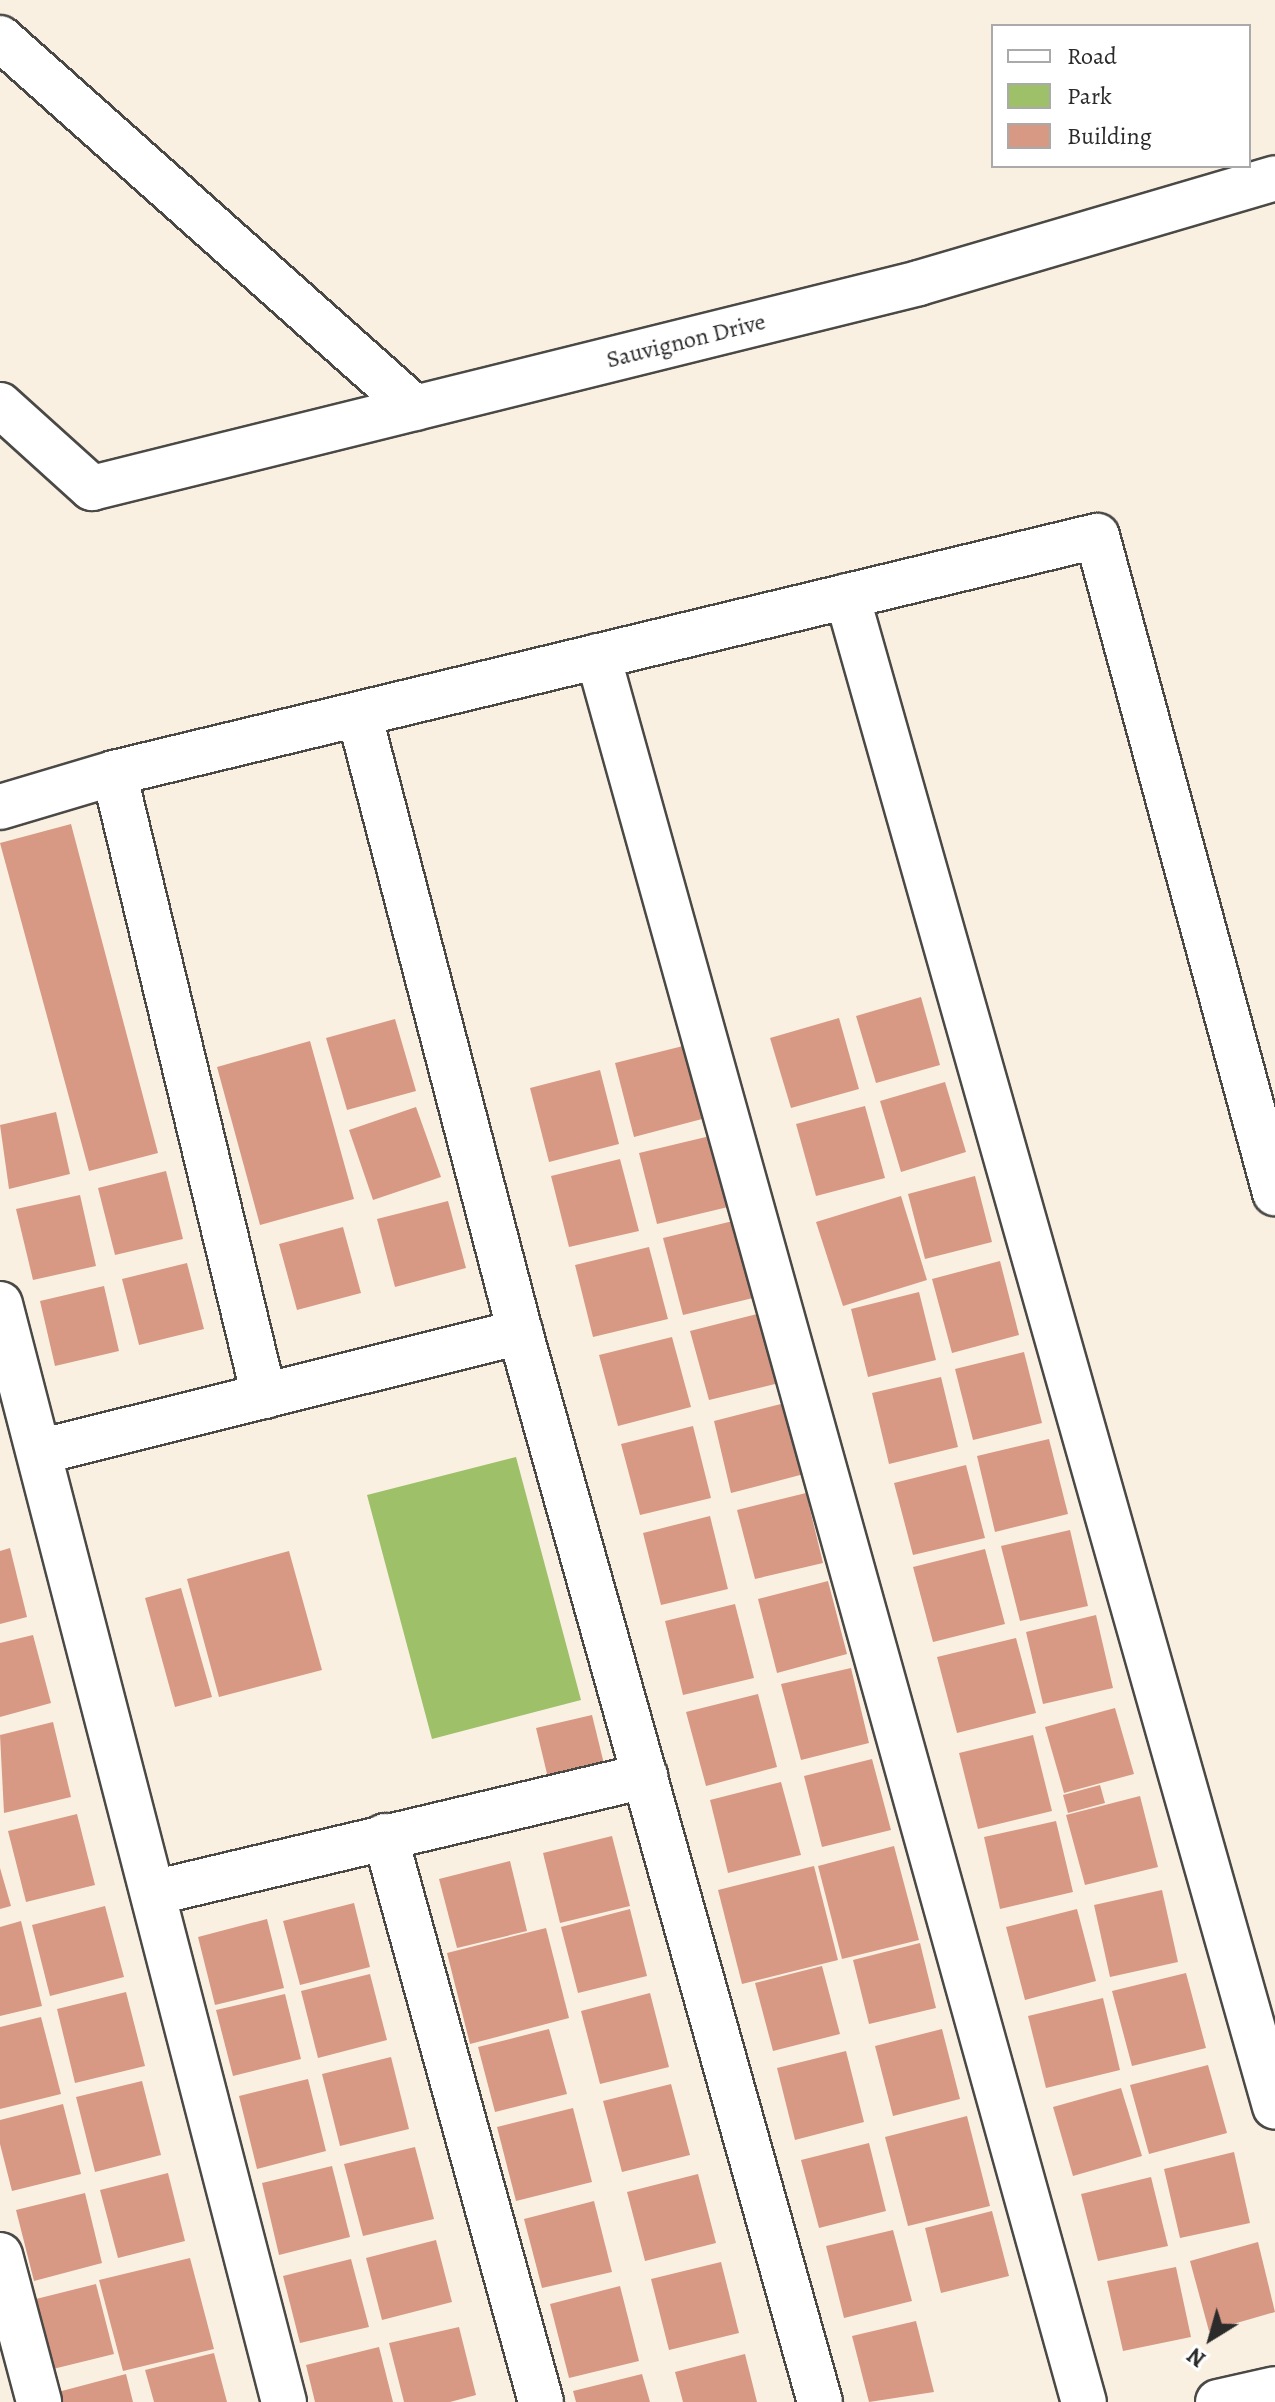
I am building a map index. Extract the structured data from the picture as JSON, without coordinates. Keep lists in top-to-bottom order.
{
  "streets": {
    "street": ["Sauvignon Drive"]
  },
  "legend": ["Road", "Park", "Building"],
  "north": "bottom left"
}
